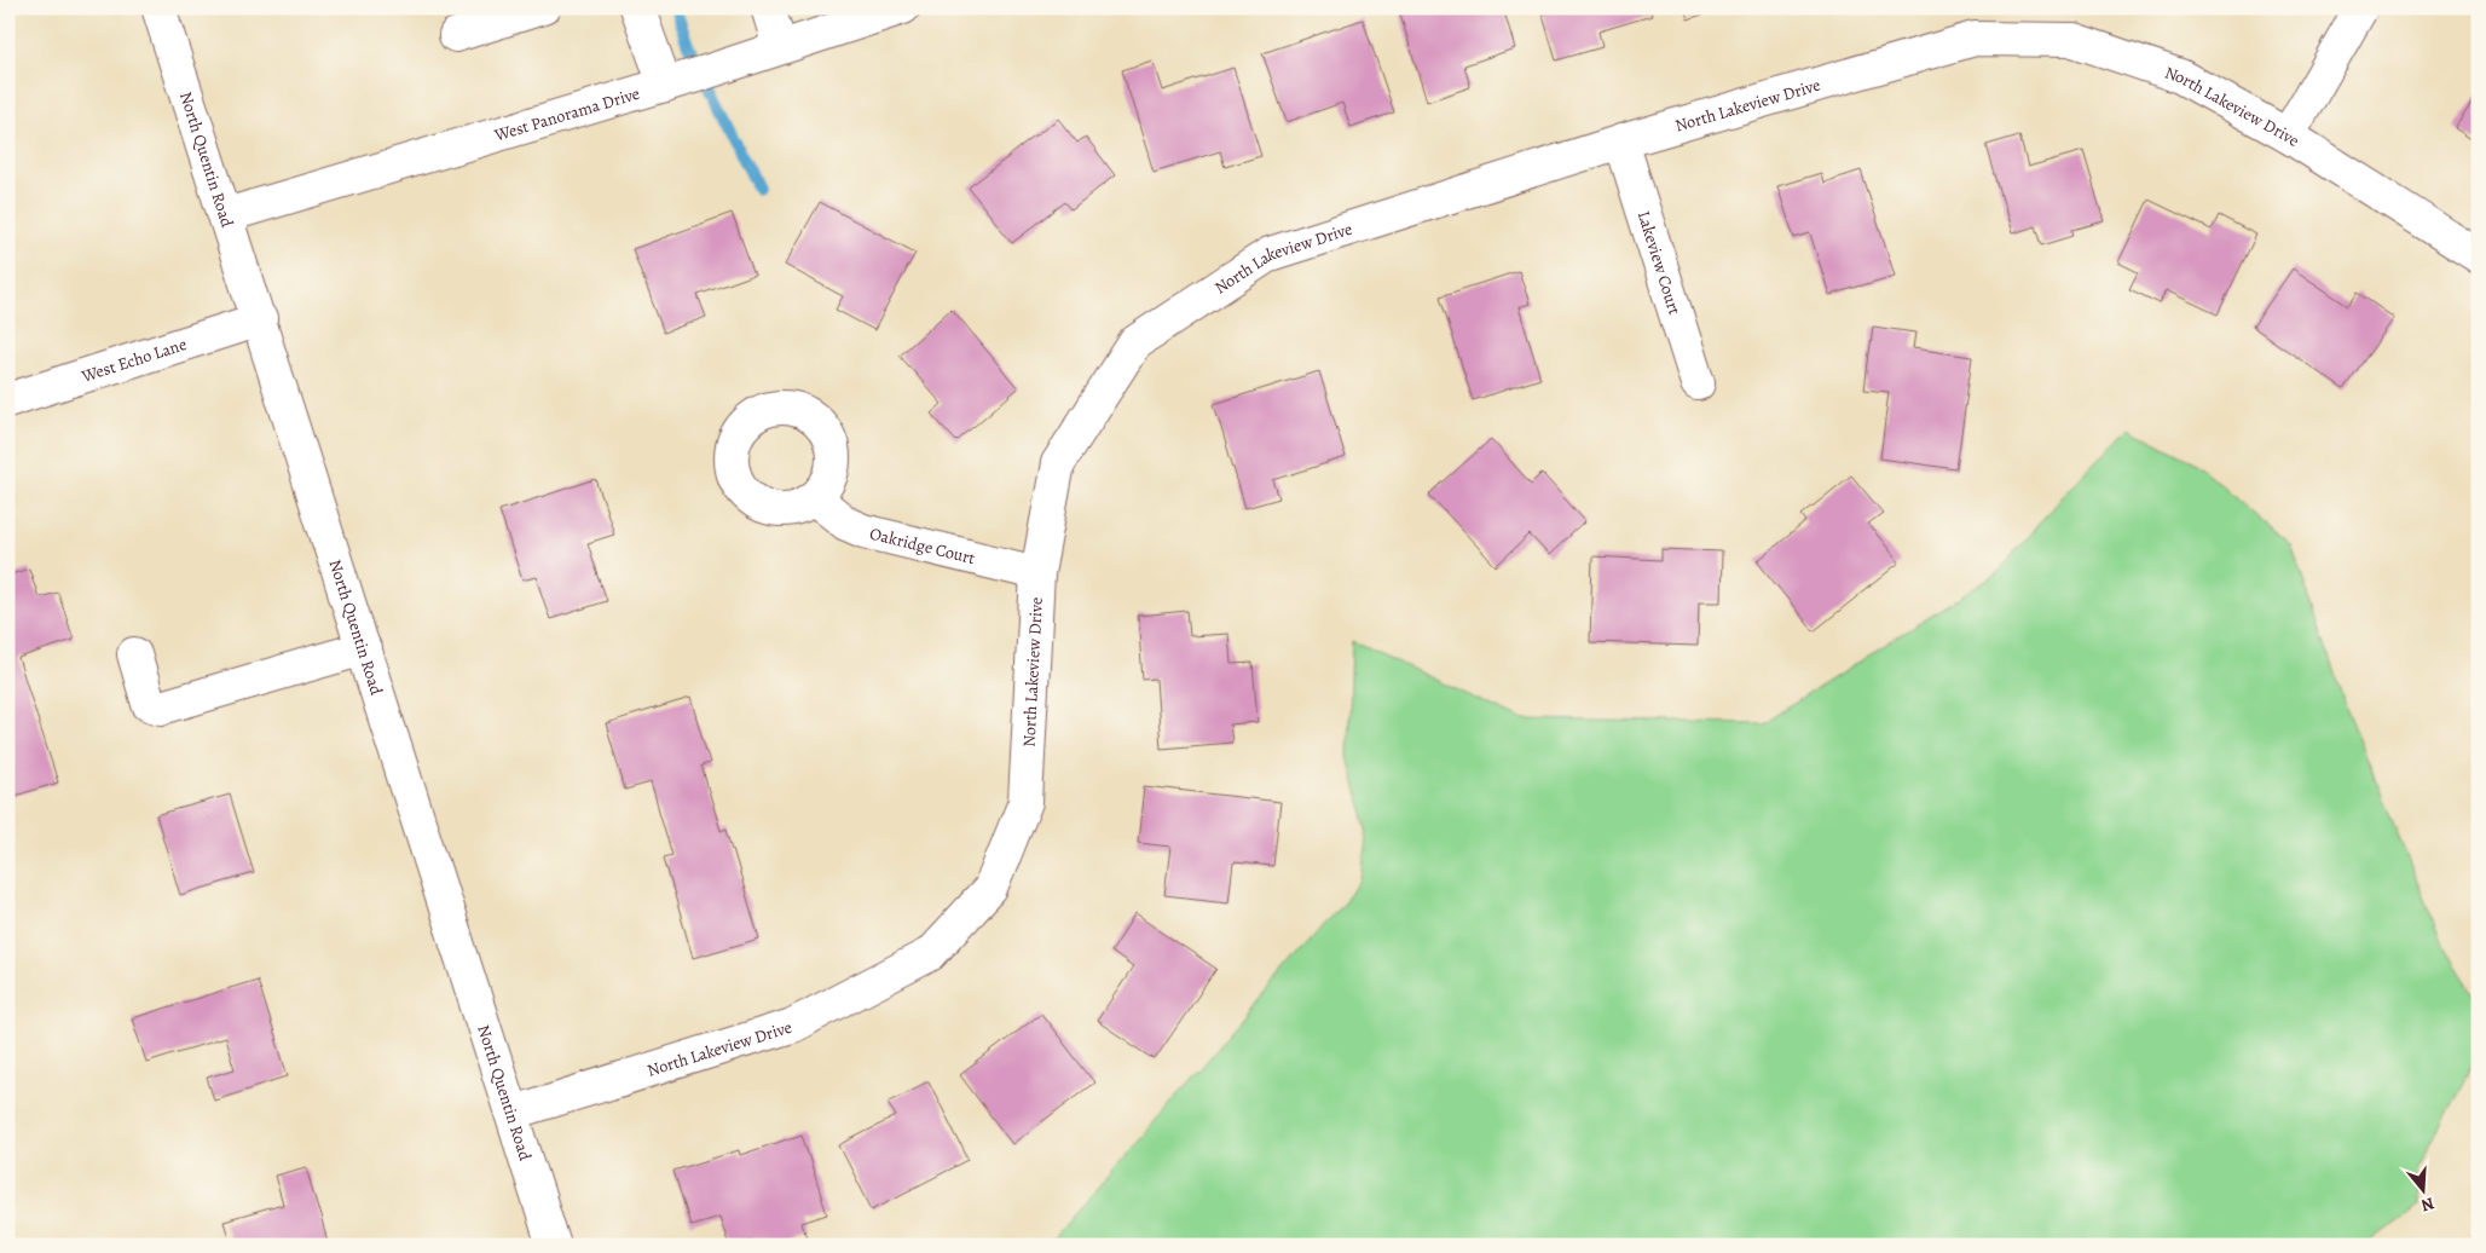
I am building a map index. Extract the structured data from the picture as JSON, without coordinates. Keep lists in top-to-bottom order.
{
  "streets": {
    "street": [
      "North Lakeview Drive",
      "West Panorama Drive",
      "North Quentin Road",
      "Lakeview Court",
      "West Echo Lane",
      "Oakridge Court"
    ]
  },
  "crossings": [
    ["North Lakeview Drive", "North Quentin Road"],
    ["North Lakeview Drive", "Lakeview Court"],
    ["North Lakeview Drive", "Oakridge Court"],
    ["West Panorama Drive", "North Quentin Road"],
    ["North Quentin Road", "West Echo Lane"]
  ],
  "north": "bottom"
}
